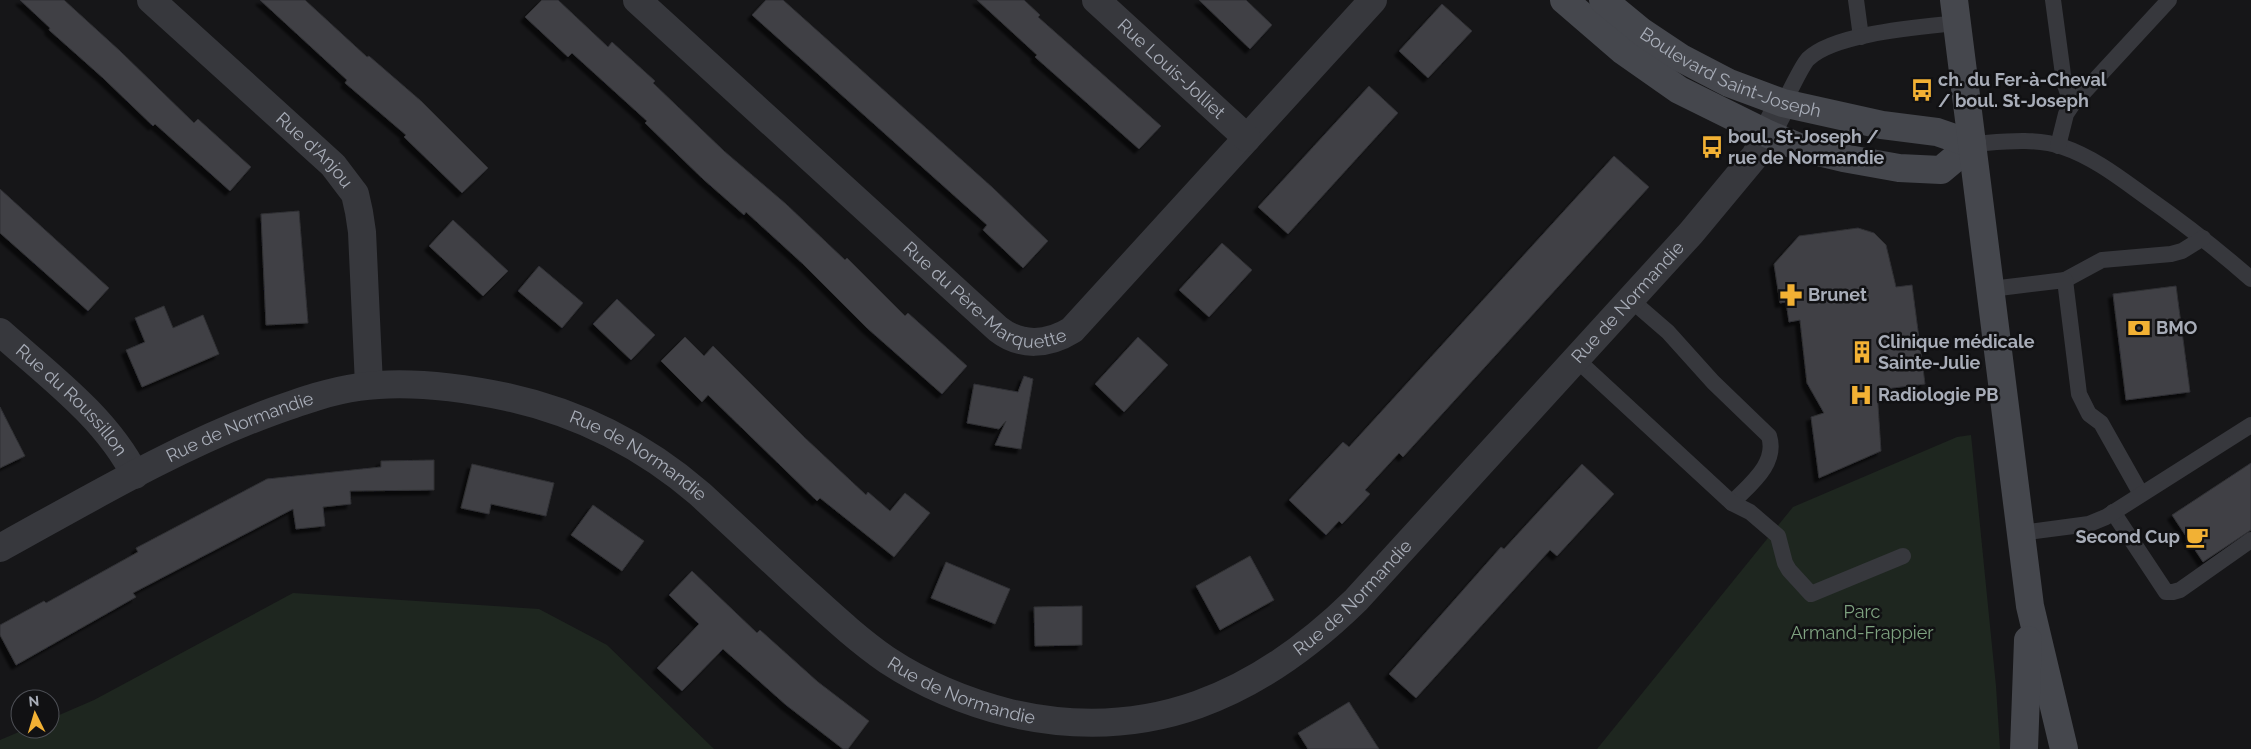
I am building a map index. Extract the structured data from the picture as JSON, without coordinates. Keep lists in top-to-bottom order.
{
  "streets": {
    "street": [
      "Rue Louis-Jolliet",
      "Boulevard Saint-Joseph",
      "Rue d'Anjou",
      "Rue du Père-Marquette",
      "Rue de Normandie",
      "Rue du Roussillon"
    ]
  },
  "crossings": [
    ["Rue Louis-Jolliet", "Rue du Père-Marquette"],
    ["Boulevard Saint-Joseph", "Rue de Normandie"],
    ["Rue d'Anjou", "Rue de Normandie"],
    ["Rue de Normandie", "Rue du Roussillon"]
  ],
  "parks": ["Parc Armand-Frappier"],
  "places": {
    "bus stop": ["ch. du Fer-à-Cheval / boul. St-Joseph", "boul. St-Joseph / rue de Normandie"],
    "pharmacy": ["Brunet"],
    "bank": ["BMO"],
    "building": ["Clinique médicale Sainte-Julie"],
    "hospital": ["Radiologie PB"],
    "cafe": ["Second Cup"]
  },
  "north": "top"
}
